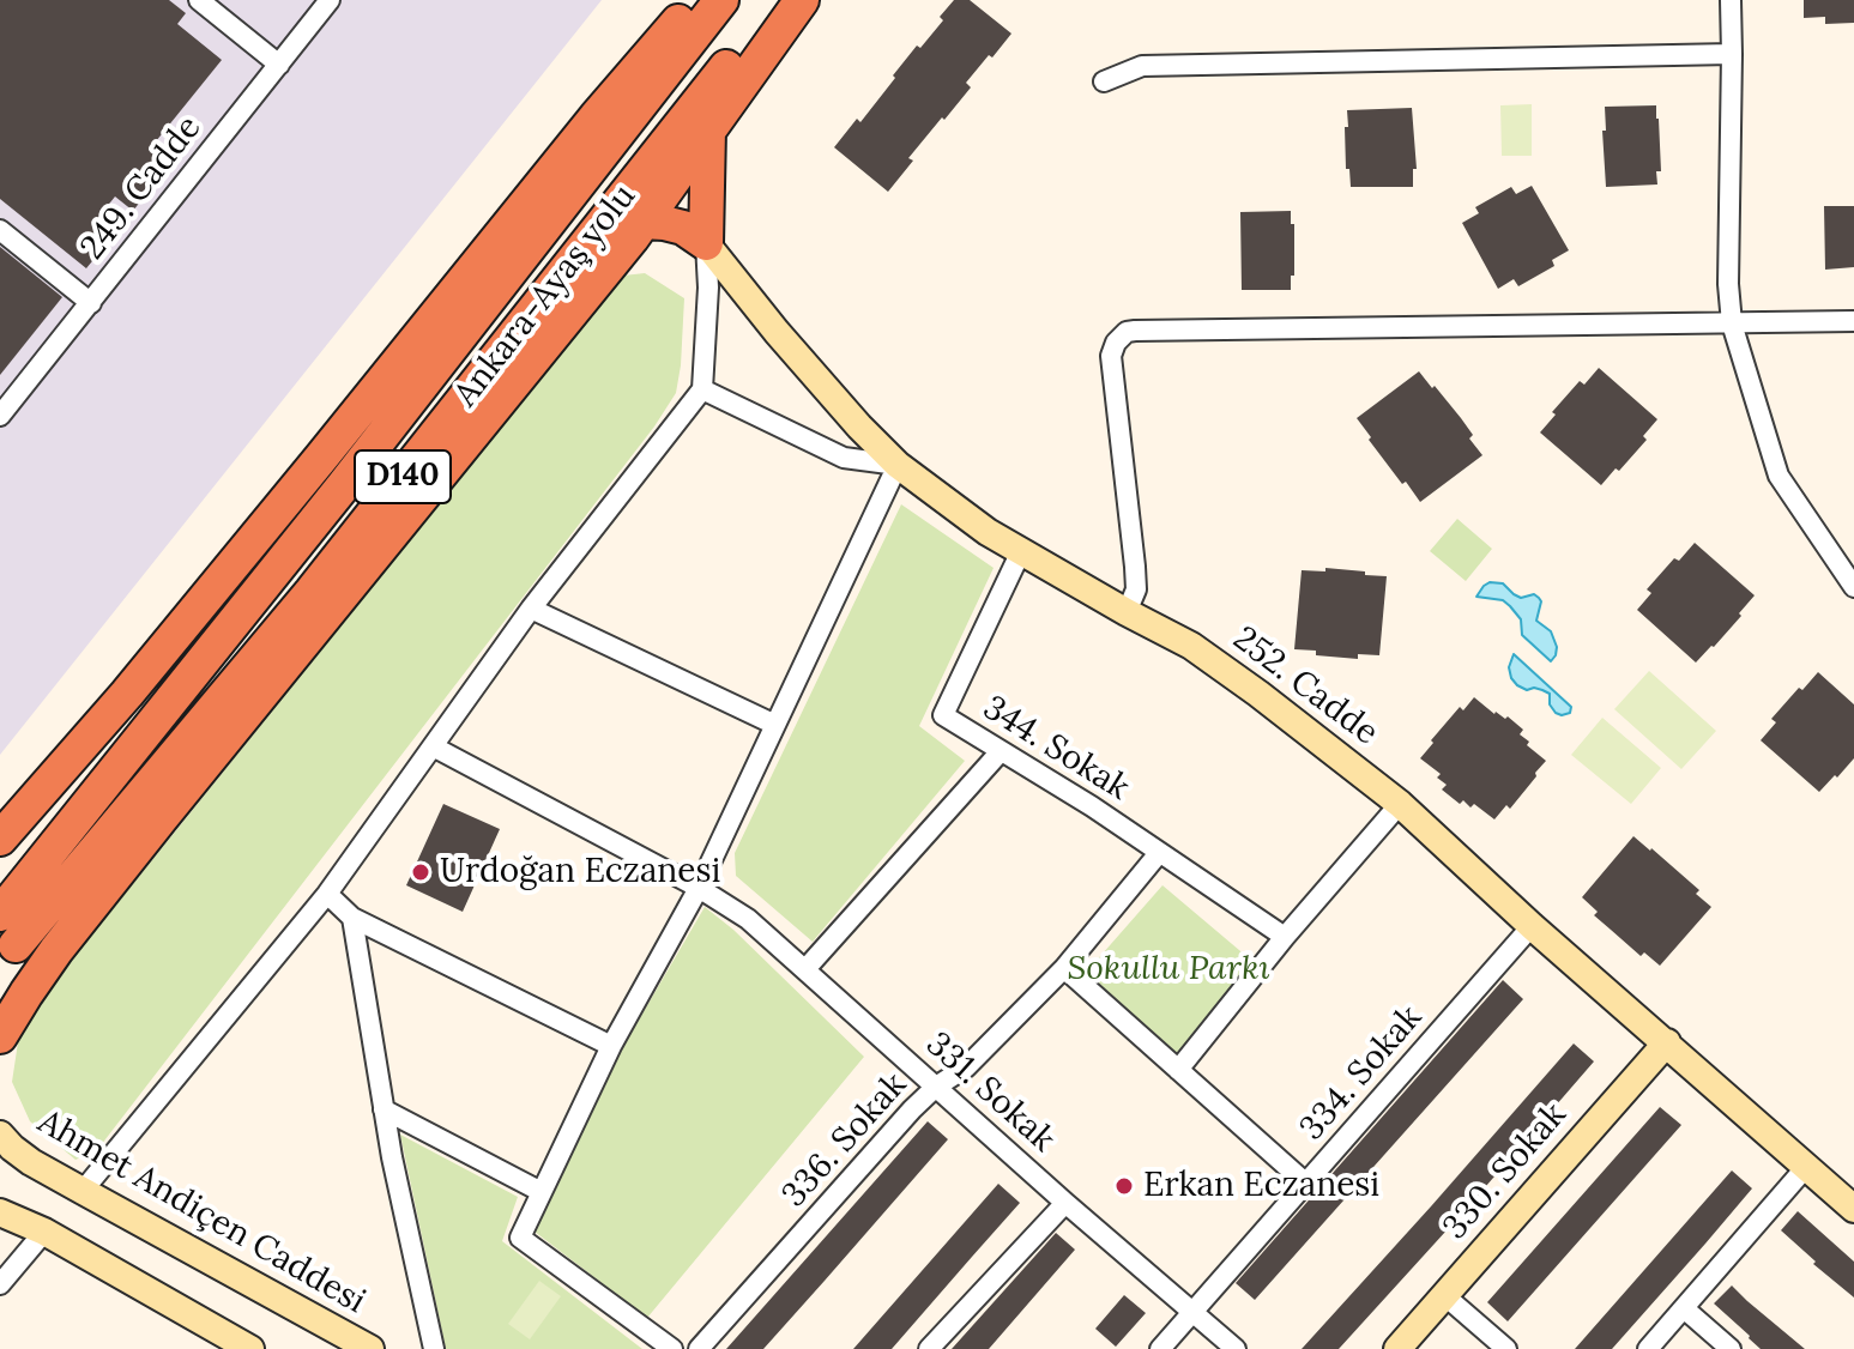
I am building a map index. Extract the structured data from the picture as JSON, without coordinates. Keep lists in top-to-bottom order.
{
  "streets": {
    "highway": ["Ankara-Ayaş yolu", "D140"],
    "main road": ["252. Cadde", "330. Sokak", "Ahmet Andiçen Caddesi"],
    "street": [
      "249. Cadde",
      "344. Sokak",
      "334. Sokak",
      "331. Sokak",
      "336. Sokak"
    ]
  },
  "crossings": [
    ["252. Cadde", "344. Sokak"],
    ["252. Cadde", "334. Sokak"],
    ["252. Cadde", "330. Sokak"],
    ["344. Sokak", "336. Sokak"],
    ["334. Sokak", "331. Sokak"],
    ["331. Sokak", "336. Sokak"]
  ],
  "parks": ["Sokullu Parkı"],
  "places": ["Urdoğan Eczanesi", "Erkan Eczanesi"]
}
